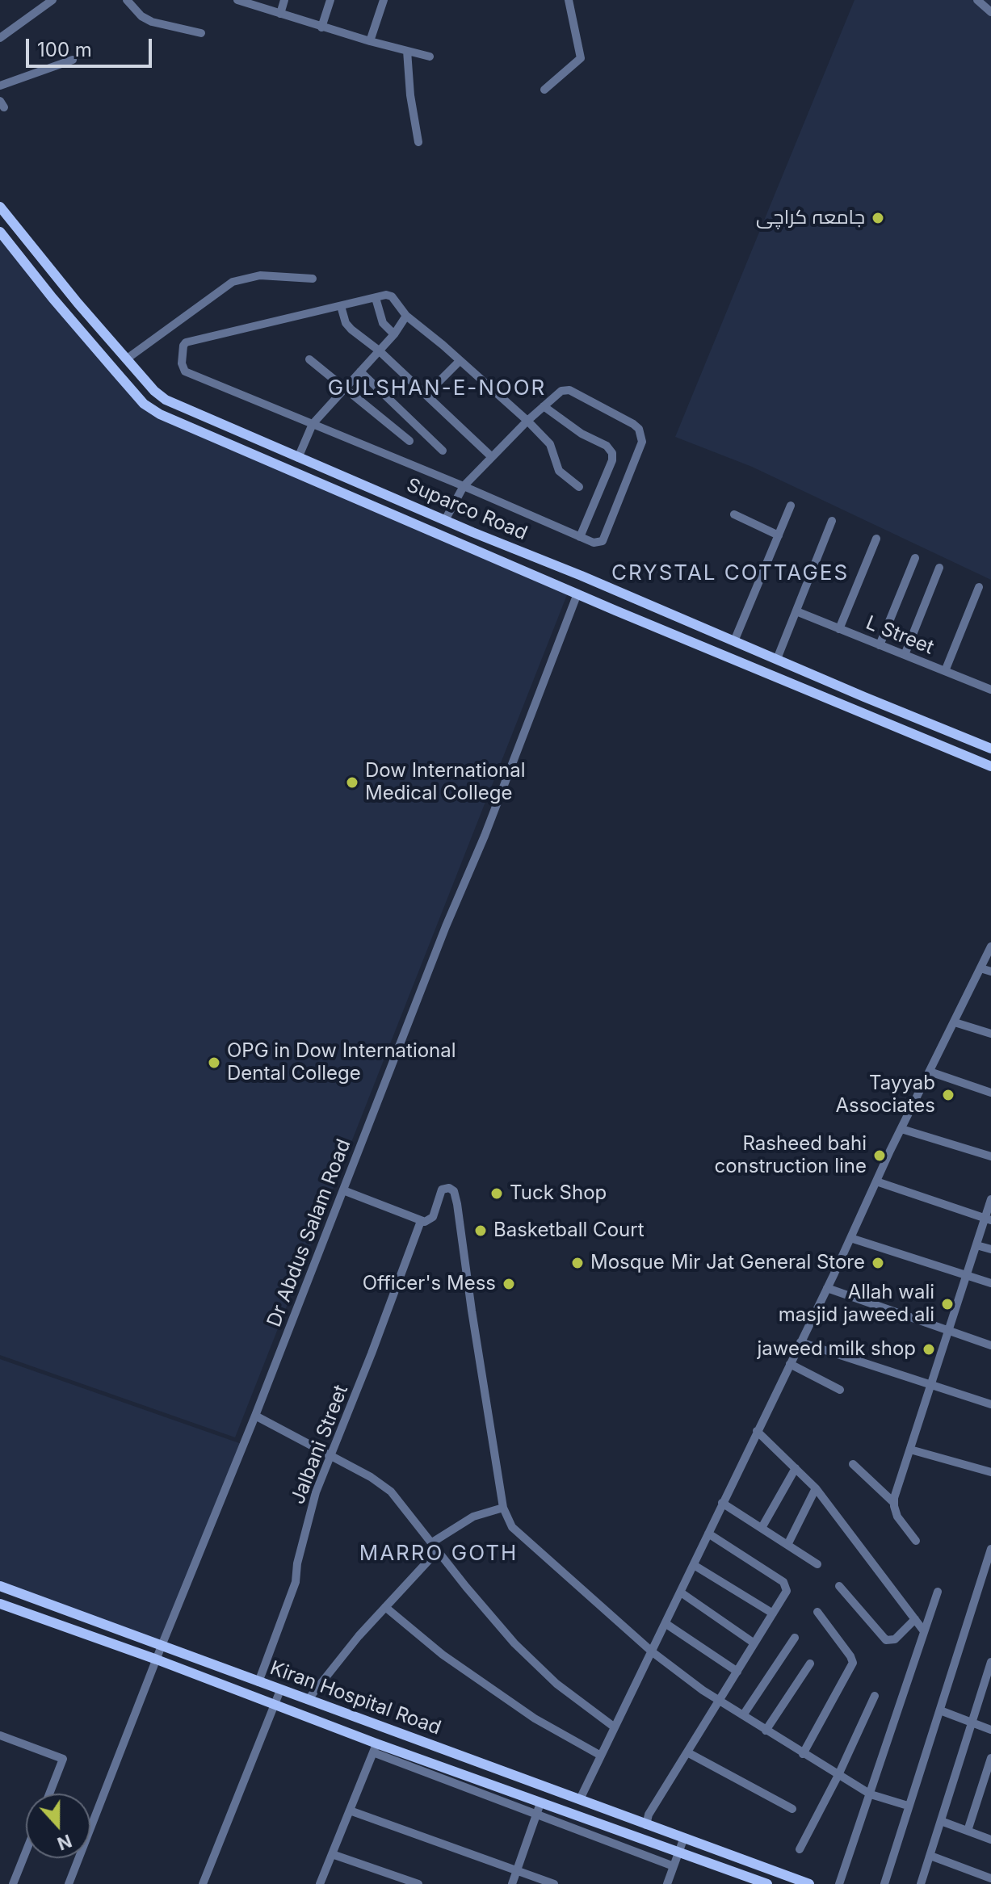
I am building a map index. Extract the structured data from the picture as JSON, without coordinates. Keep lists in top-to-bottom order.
{
  "streets": {
    "main road": ["Suparco Road", "Kiran Hospital Road"],
    "street": ["L Street", "Dr Abdus Salam Road", "Jalbani Street"]
  },
  "crossings": [
    ["Suparco Road", "Dr Abdus Salam Road"],
    ["Dr Abdus Salam Road", "Kiran Hospital Road"],
    ["Jalbani Street", "Kiran Hospital Road"]
  ],
  "districts": ["GULSHAN-E-NOOR", "CRYSTAL COTTAGES", "MARRO GOTH"],
  "places": [
    "جامعہ کراچی",
    "Dow International Medical College",
    "OPG in Dow International Dental College",
    "Tayyab Associates",
    "Rasheed bahi construction line",
    "Tuck Shop",
    "Basketball Court",
    "Mosque",
    "Mir Jat General Store",
    "Officer's Mess",
    "Allah wali masjid jaweed ali",
    "jaweed milk shop"
  ],
  "scale_bar": "100 m",
  "north": "bottom"
}
